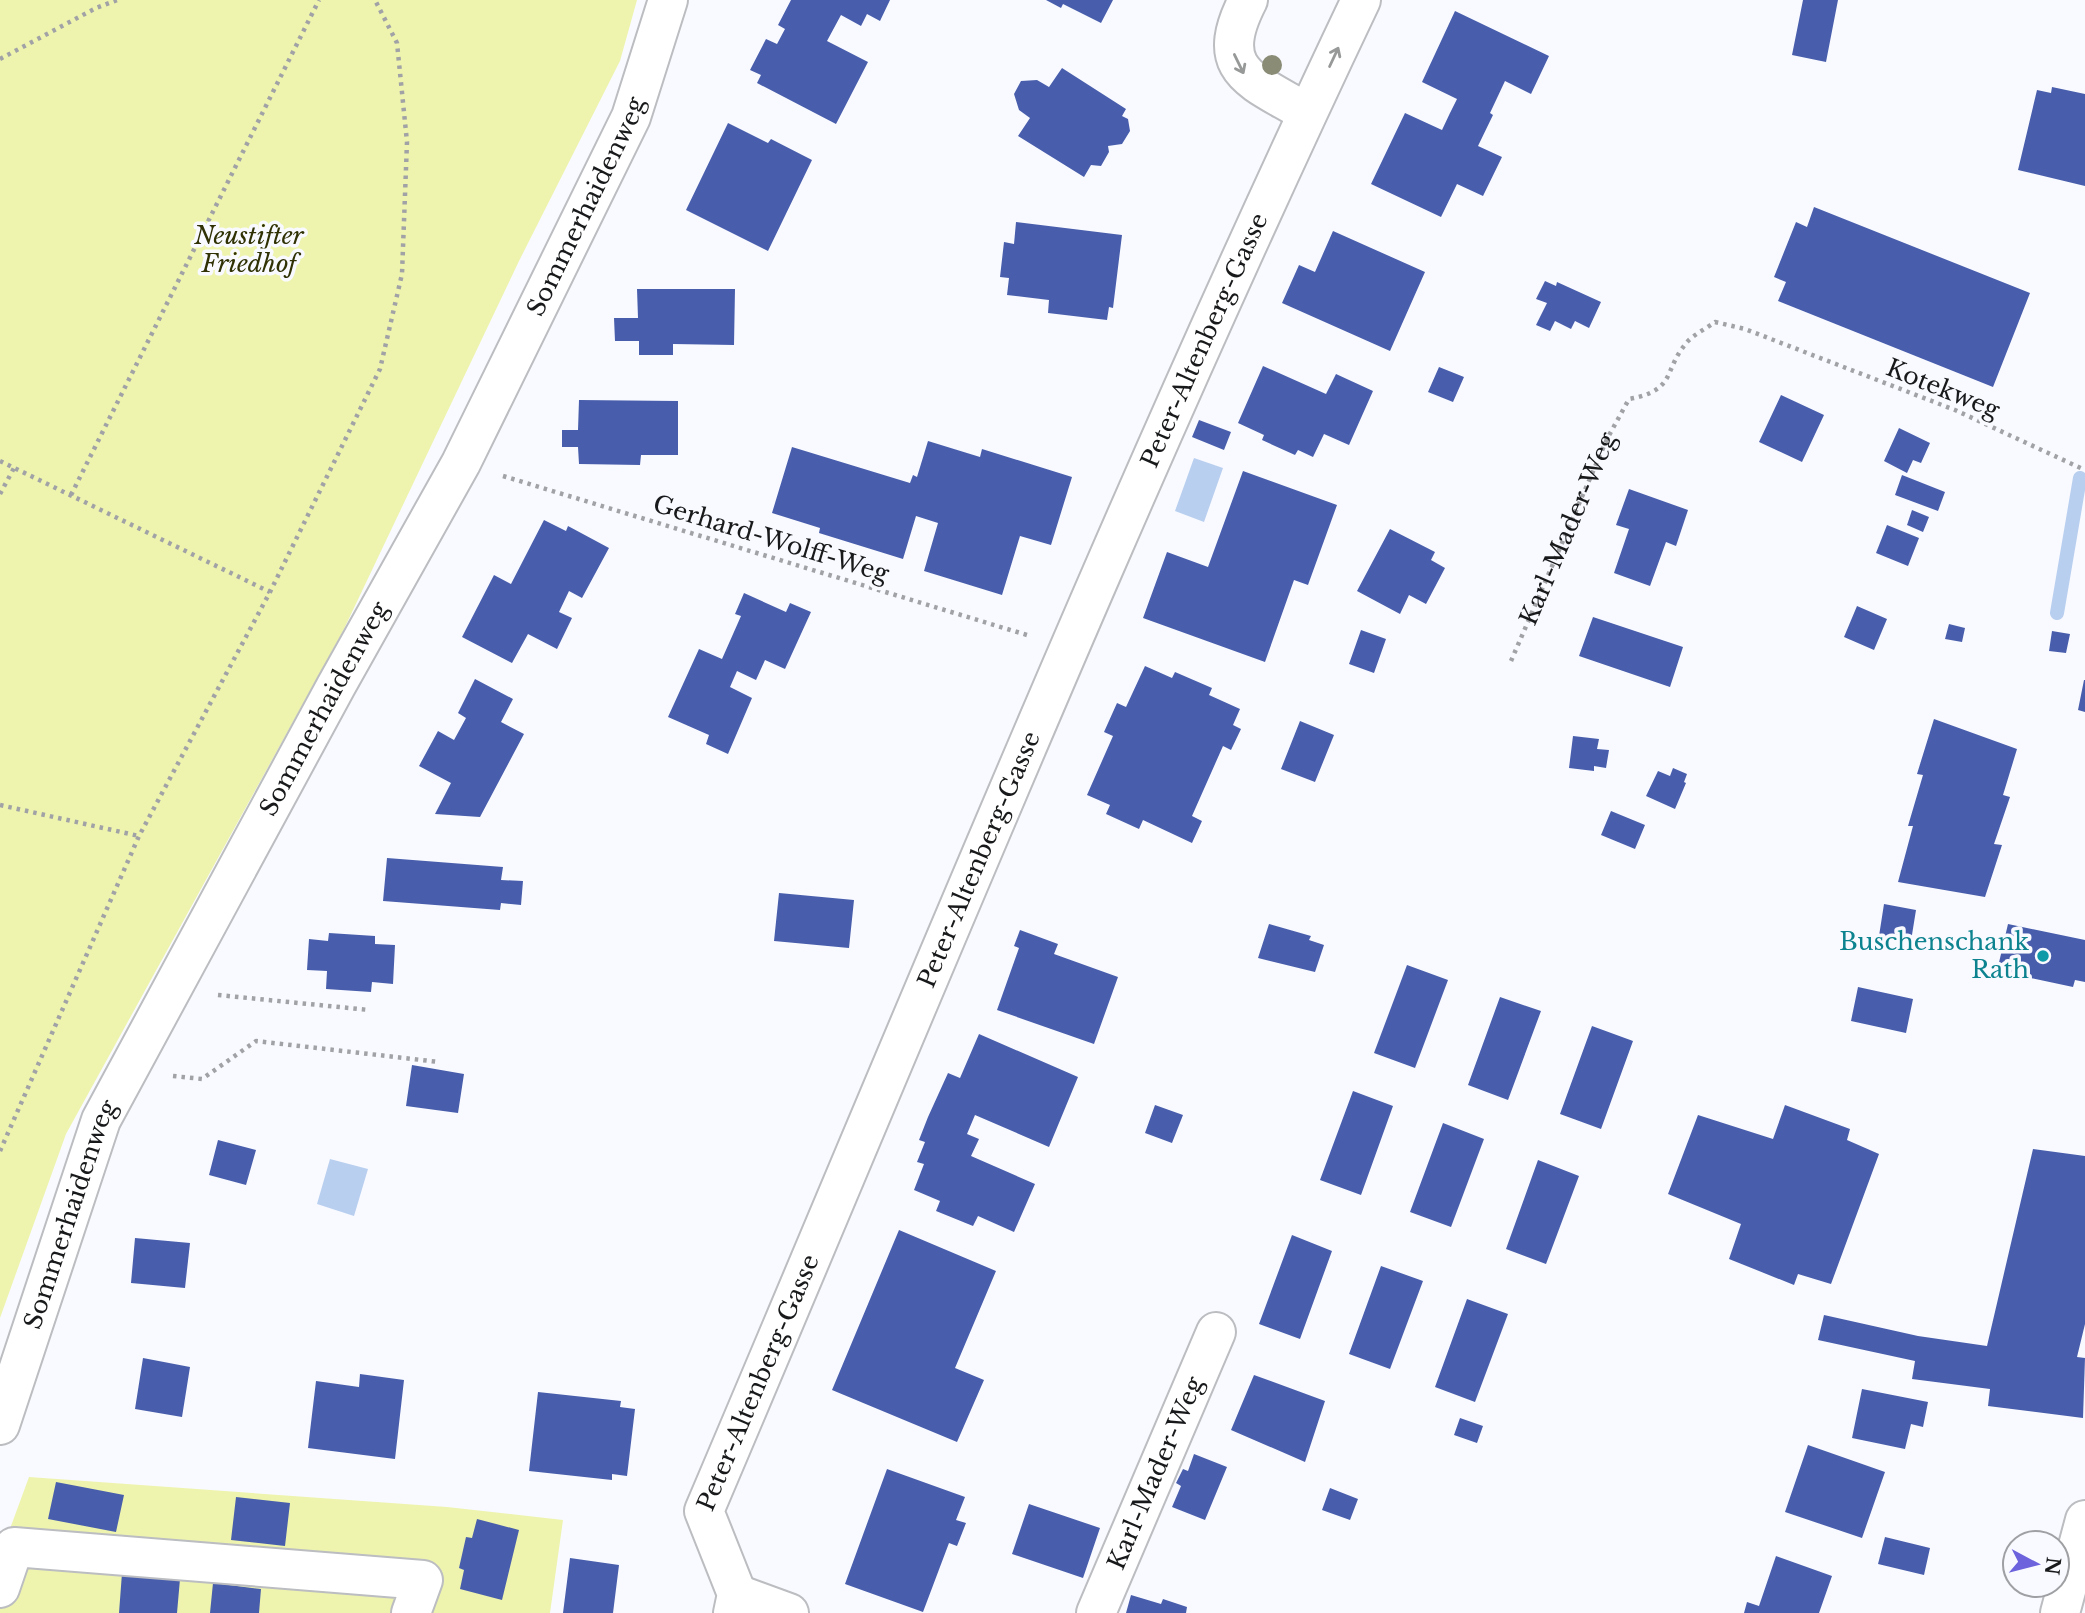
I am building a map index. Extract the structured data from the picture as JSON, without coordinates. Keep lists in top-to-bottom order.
{
  "streets": {
    "street": ["Sommerhaidenweg", "Peter-Altenberg-Gasse", "Karl-Mader-Weg"],
    "path": ["Kotekweg", "Gerhard-Wolff-Weg"]
  },
  "crossings": [
    ["Sommerhaidenweg", "Gerhard-Wolff-Weg"],
    ["Peter-Altenberg-Gasse", "Gerhard-Wolff-Weg"],
    ["Kotekweg", "Karl-Mader-Weg"]
  ],
  "parks": ["Neustifter Friedhof"],
  "places": ["Buschenschank Rath"],
  "north": "right"
}
